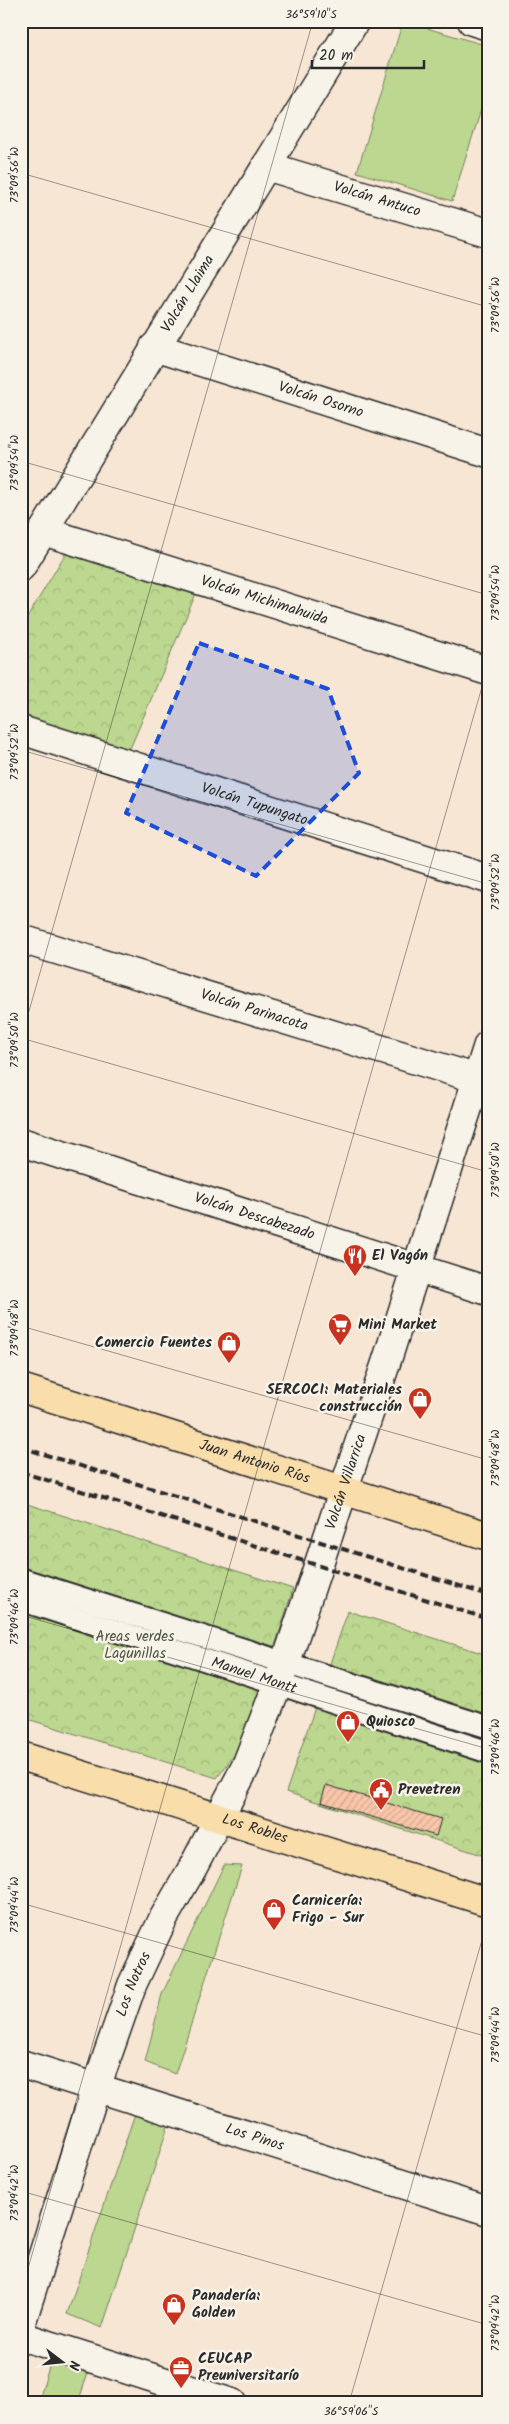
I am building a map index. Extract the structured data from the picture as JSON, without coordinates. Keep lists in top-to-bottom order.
{
  "streets": {
    "main road": ["Juan Antonio Ríos", "Los Robles"],
    "street": [
      "Volcán Antuco",
      "Volcán Llaima",
      "Volcán Osorno",
      "Volcán Michimahuida",
      "Volcán Tupungato",
      "Volcán Parinacota",
      "Volcán Descabezado",
      "Volcán Villarrica",
      "Los Notros",
      "Los Pinos"
    ],
    "lane": ["Manuel Montt"]
  },
  "crossings": [
    ["Volcán Antuco", "Volcán Llaima"],
    ["Volcán Llaima", "Volcán Osorno"],
    ["Volcán Llaima", "Volcán Michimahuida"],
    ["Volcán Parinacota", "Volcán Villarrica"],
    ["Volcán Descabezado", "Volcán Villarrica"],
    ["Juan Antonio Ríos", "Volcán Villarrica"],
    ["Volcán Villarrica", "Manuel Montt"],
    ["Volcán Villarrica", "Los Notros"],
    ["Manuel Montt", "Los Notros"],
    ["Los Robles", "Los Notros"],
    ["Los Notros", "Los Pinos"]
  ],
  "parks": ["Areas verdes Lagunillas"],
  "places": {
    "restaurant": ["El Vagón"],
    "supermarket": ["Mini Market"],
    "shop": [
      "Comercio Fuentes",
      "SERCOCI: Materiales construcción",
      "Quiosco",
      "Carnicería: Frigo - Sur",
      "Panadería: Golden"
    ],
    "public building": ["Prevetren"],
    "office": ["CEUCAP Preuniversitarío"]
  },
  "scale_bar": "20 m",
  "north": "right",
  "coordinates": [
    "36°59'10\"S",
    "73°09'56\"W",
    "73°09'54\"W",
    "73°09'52\"W",
    "73°09'50\"W",
    "73°09'48\"W",
    "73°09'46\"W",
    "73°09'44\"W",
    "73°09'42\"W",
    "36°59'06\"S"
  ]
}
